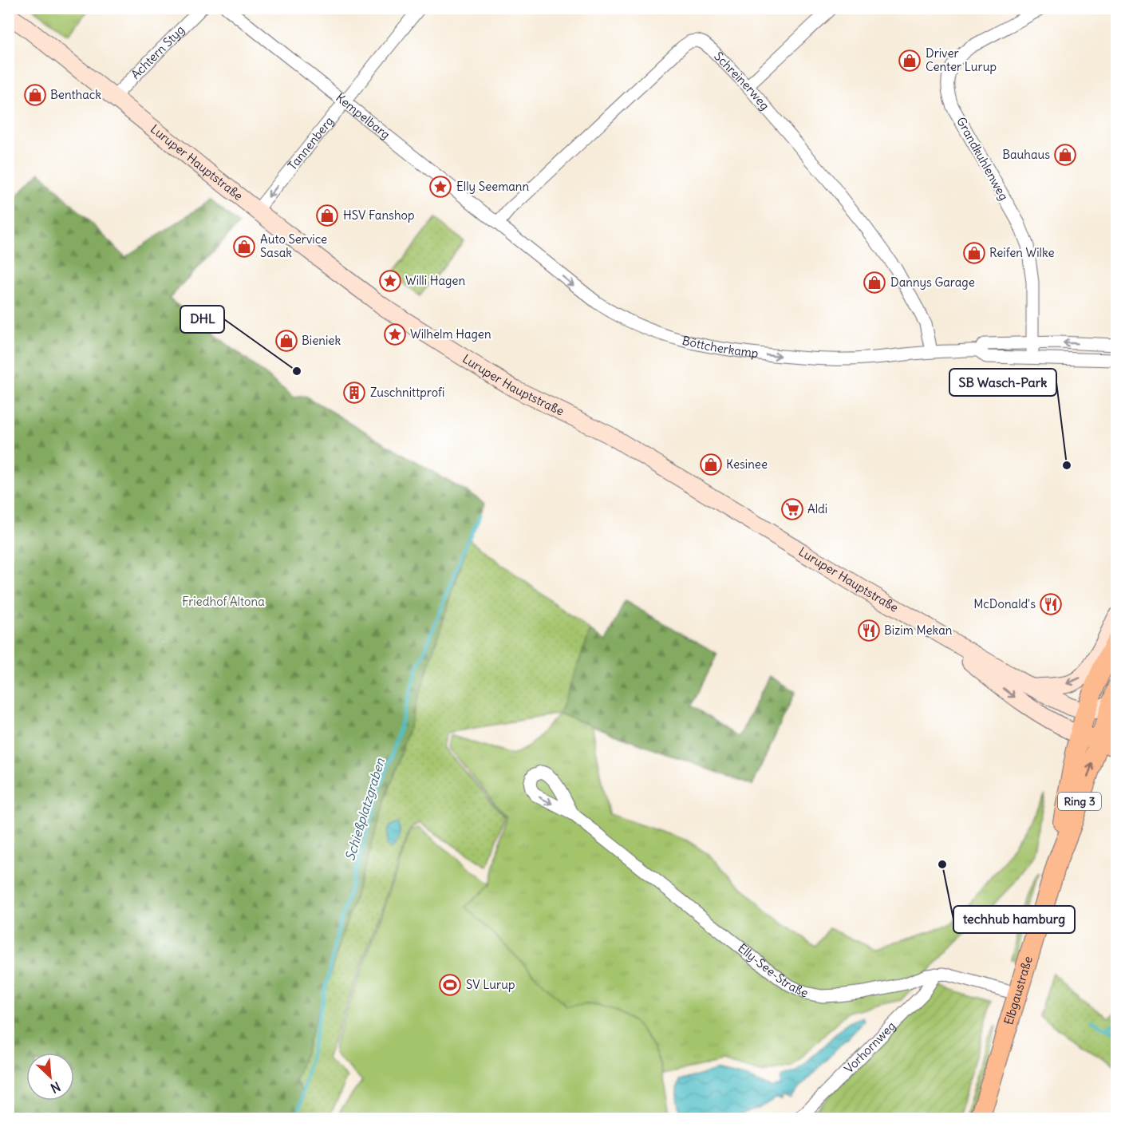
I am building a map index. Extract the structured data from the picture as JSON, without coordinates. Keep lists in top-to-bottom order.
{
  "streets": {
    "main road": ["Luruper Hauptstraße", "Ring 3", "Elbgaustraße"],
    "street": [
      "Achtern Styg",
      "Schreinerweg",
      "Kempelbarg",
      "Tannenberg",
      "Grandkuhlenweg",
      "Böttcherkamp",
      "Elly-See-Straße",
      "Vorhornweg"
    ]
  },
  "crossings": [
    ["Achtern Styg", "Luruper Hauptstraße"],
    ["Schreinerweg", "Kempelbarg"],
    ["Schreinerweg", "Böttcherkamp"],
    ["Kempelbarg", "Tannenberg"],
    ["Kempelbarg", "Böttcherkamp"],
    ["Tannenberg", "Luruper Hauptstraße"],
    ["Grandkuhlenweg", "Böttcherkamp"],
    ["Luruper Hauptstraße", "Ring 3"],
    ["Luruper Hauptstraße", "Elbgaustraße"],
    ["Ring 3", "Elbgaustraße"],
    ["Elly-See-Straße", "Elbgaustraße"],
    ["Elly-See-Straße", "Vorhornweg"]
  ],
  "one_way": ["Tannenberg"],
  "water": ["Schießplatzgraben"],
  "parks": ["Friedhof Altona"],
  "places": {
    "shop": [
      "Driver Center Lurup",
      "Benthack",
      "Bauhaus",
      "HSV Fanshop",
      "Auto Service Sasak",
      "Reifen Wilke",
      "Dannys Garage",
      "Bieniek",
      "Kesinee"
    ],
    "place": ["Elly Seemann", "Willi Hagen", "Wilhelm Hagen"],
    "other": ["DHL", "SB Wasch-Park", "techhub hamburg"],
    "building": ["Zuschnittprofi"],
    "supermarket": ["Aldi"],
    "restaurant": ["McDonald's", "Bizim Mekan"],
    "sports": ["SV Lurup"]
  },
  "north": "bottom right"
}
